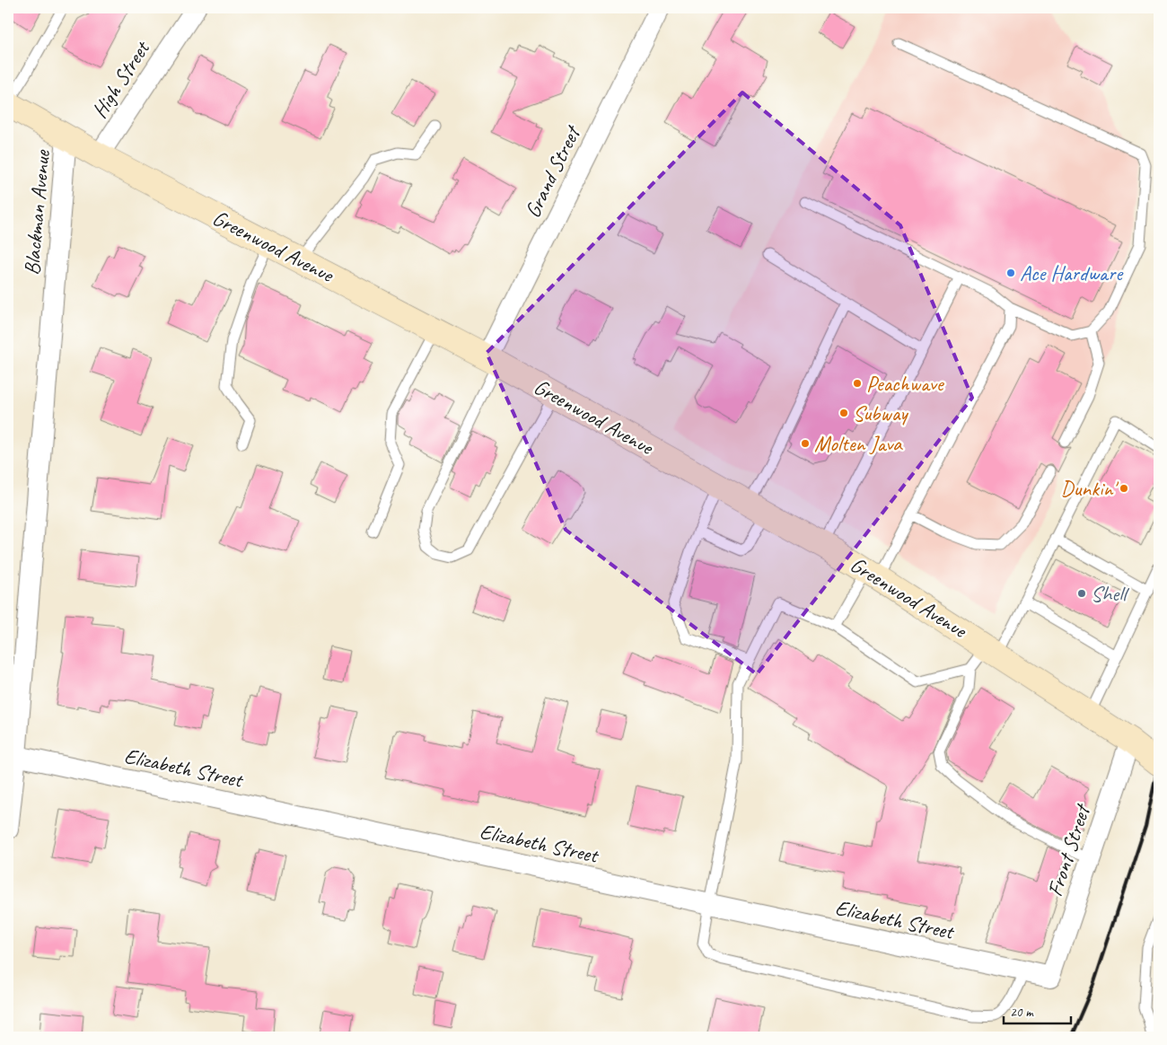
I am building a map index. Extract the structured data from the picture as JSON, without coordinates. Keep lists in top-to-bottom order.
{
  "streets": {
    "main road": ["Greenwood Avenue"],
    "street": [
      "High Street",
      "Grand Street",
      "Blackman Avenue",
      "Elizabeth Street",
      "Front Street"
    ]
  },
  "crossings": [
    ["High Street", "Greenwood Avenue"],
    ["Grand Street", "Greenwood Avenue"],
    ["Blackman Avenue", "Greenwood Avenue"],
    ["Blackman Avenue", "Elizabeth Street"],
    ["Greenwood Avenue", "Front Street"],
    ["Elizabeth Street", "Front Street"]
  ],
  "places": [
    "Ace Hardware",
    "Peachwave",
    "Subway",
    "Molten Java",
    "Dunkin'",
    "Shell"
  ],
  "scale_bar": "20 m"
}
